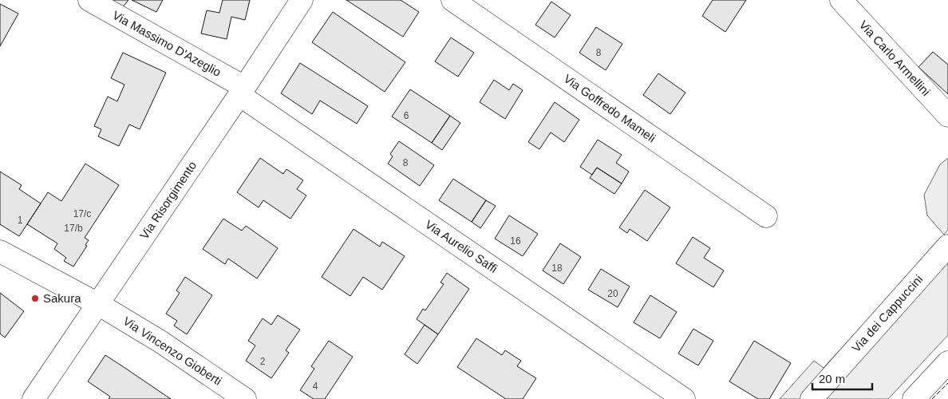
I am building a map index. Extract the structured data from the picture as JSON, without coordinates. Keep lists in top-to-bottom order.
{
  "streets": {
    "street": [
      "Via Massimo D'Azeglio",
      "Via Carlo Armellini",
      "Via Goffredo Mameli",
      "Via Risorgimento",
      "Via Aurelio Saffi",
      "Via dei Cappuccini",
      "Via Vincenzo Gioberti"
    ]
  },
  "crossings": [
    ["Via Massimo D'Azeglio", "Via Risorgimento"],
    ["Via Massimo D'Azeglio", "Via Aurelio Saffi"],
    ["Via Risorgimento", "Via Aurelio Saffi"],
    ["Via Risorgimento", "Via Vincenzo Gioberti"]
  ],
  "places": ["Sakura"],
  "house_numbers": [
    "8",
    "6",
    "8",
    "17/c",
    "1",
    "17/b",
    "16",
    "18",
    "20",
    "2",
    "4"
  ],
  "scale_bar": "20 m"
}
